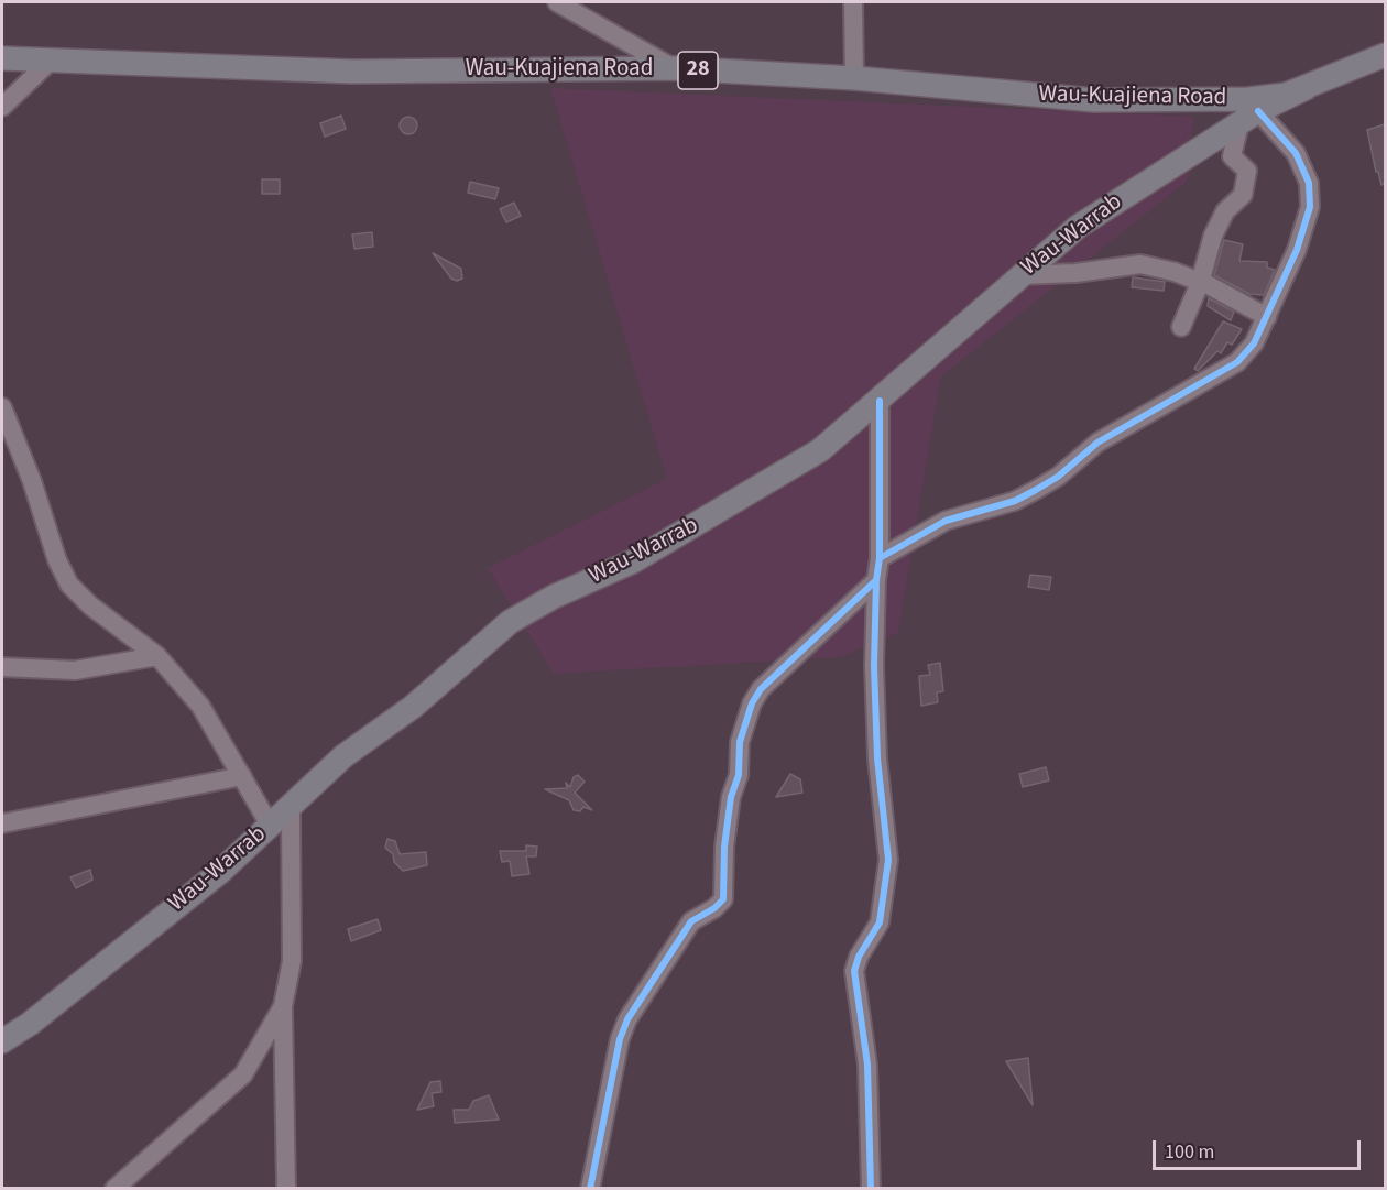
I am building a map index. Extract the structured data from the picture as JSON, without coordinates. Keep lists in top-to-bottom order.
{
  "streets": {
    "main road": ["Wau-Kuajiena Road", "28", "Wau-Warrab"]
  },
  "crossings": [
    ["Wau-Kuajiena Road", "Wau-Warrab"]
  ],
  "scale_bar": "100 m"
}
